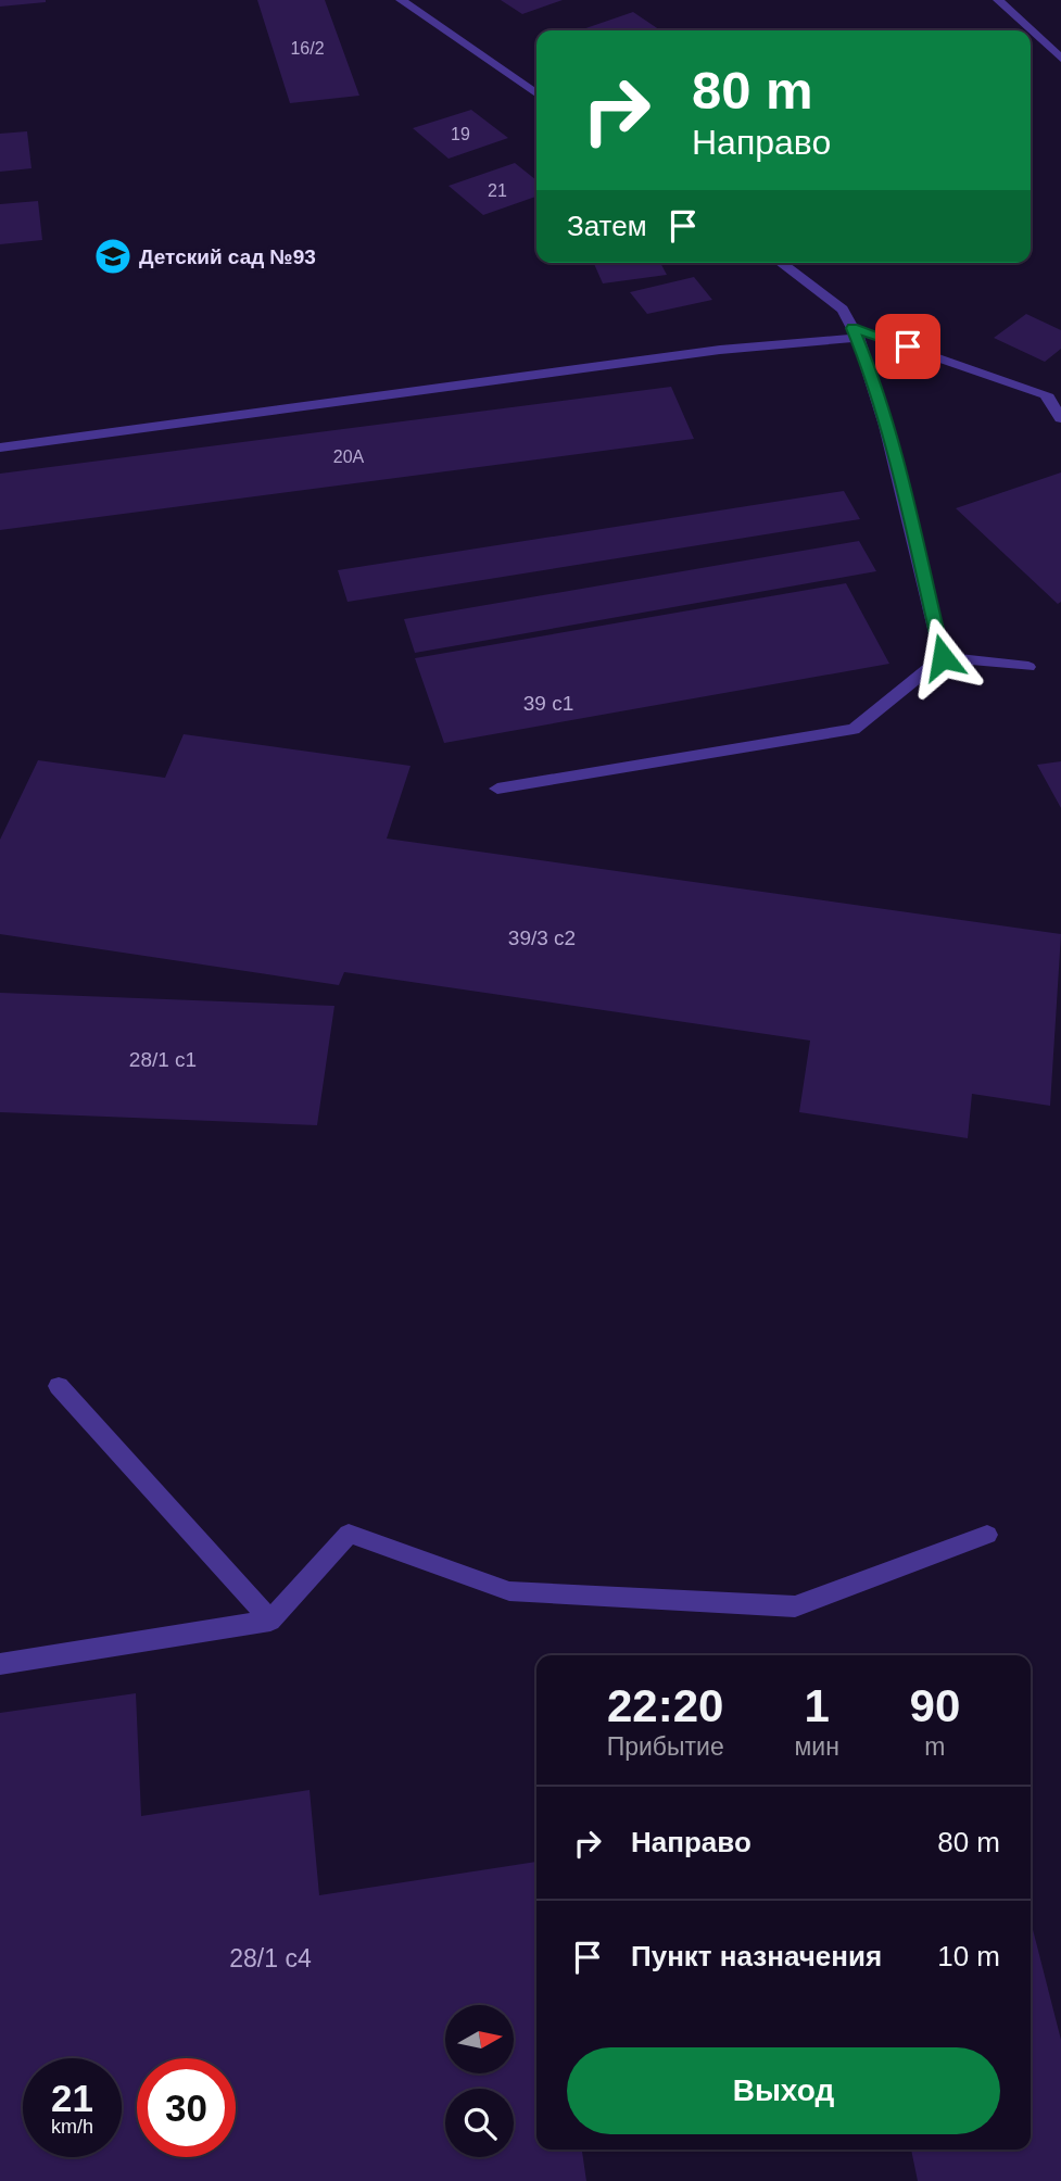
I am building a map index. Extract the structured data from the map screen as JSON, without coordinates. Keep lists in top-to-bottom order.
{
  "places": {
    "school or university": ["Детский сад №93"]
  },
  "house_numbers": [
    "16/2",
    "19",
    "21",
    "20А",
    "39 с1",
    "39/3 с2",
    "28/1 с1",
    "28/1 с4"
  ],
  "north": "right",
  "page": {
    "turn": ["80 m", "Направо"],
    "then": "Затем",
    "eta": [
      "22:20",
      "Прибытие",
      "1",
      "мин",
      "90",
      "m"
    ],
    "list": [
      {
        "name": "Направо",
        "value": "80 m"
      },
      {
        "name": "Пункт назначения",
        "value": "10 m"
      }
    ],
    "buttons": "Выход",
    "speed": "21 km/h",
    "limit": "30"
  }
}
